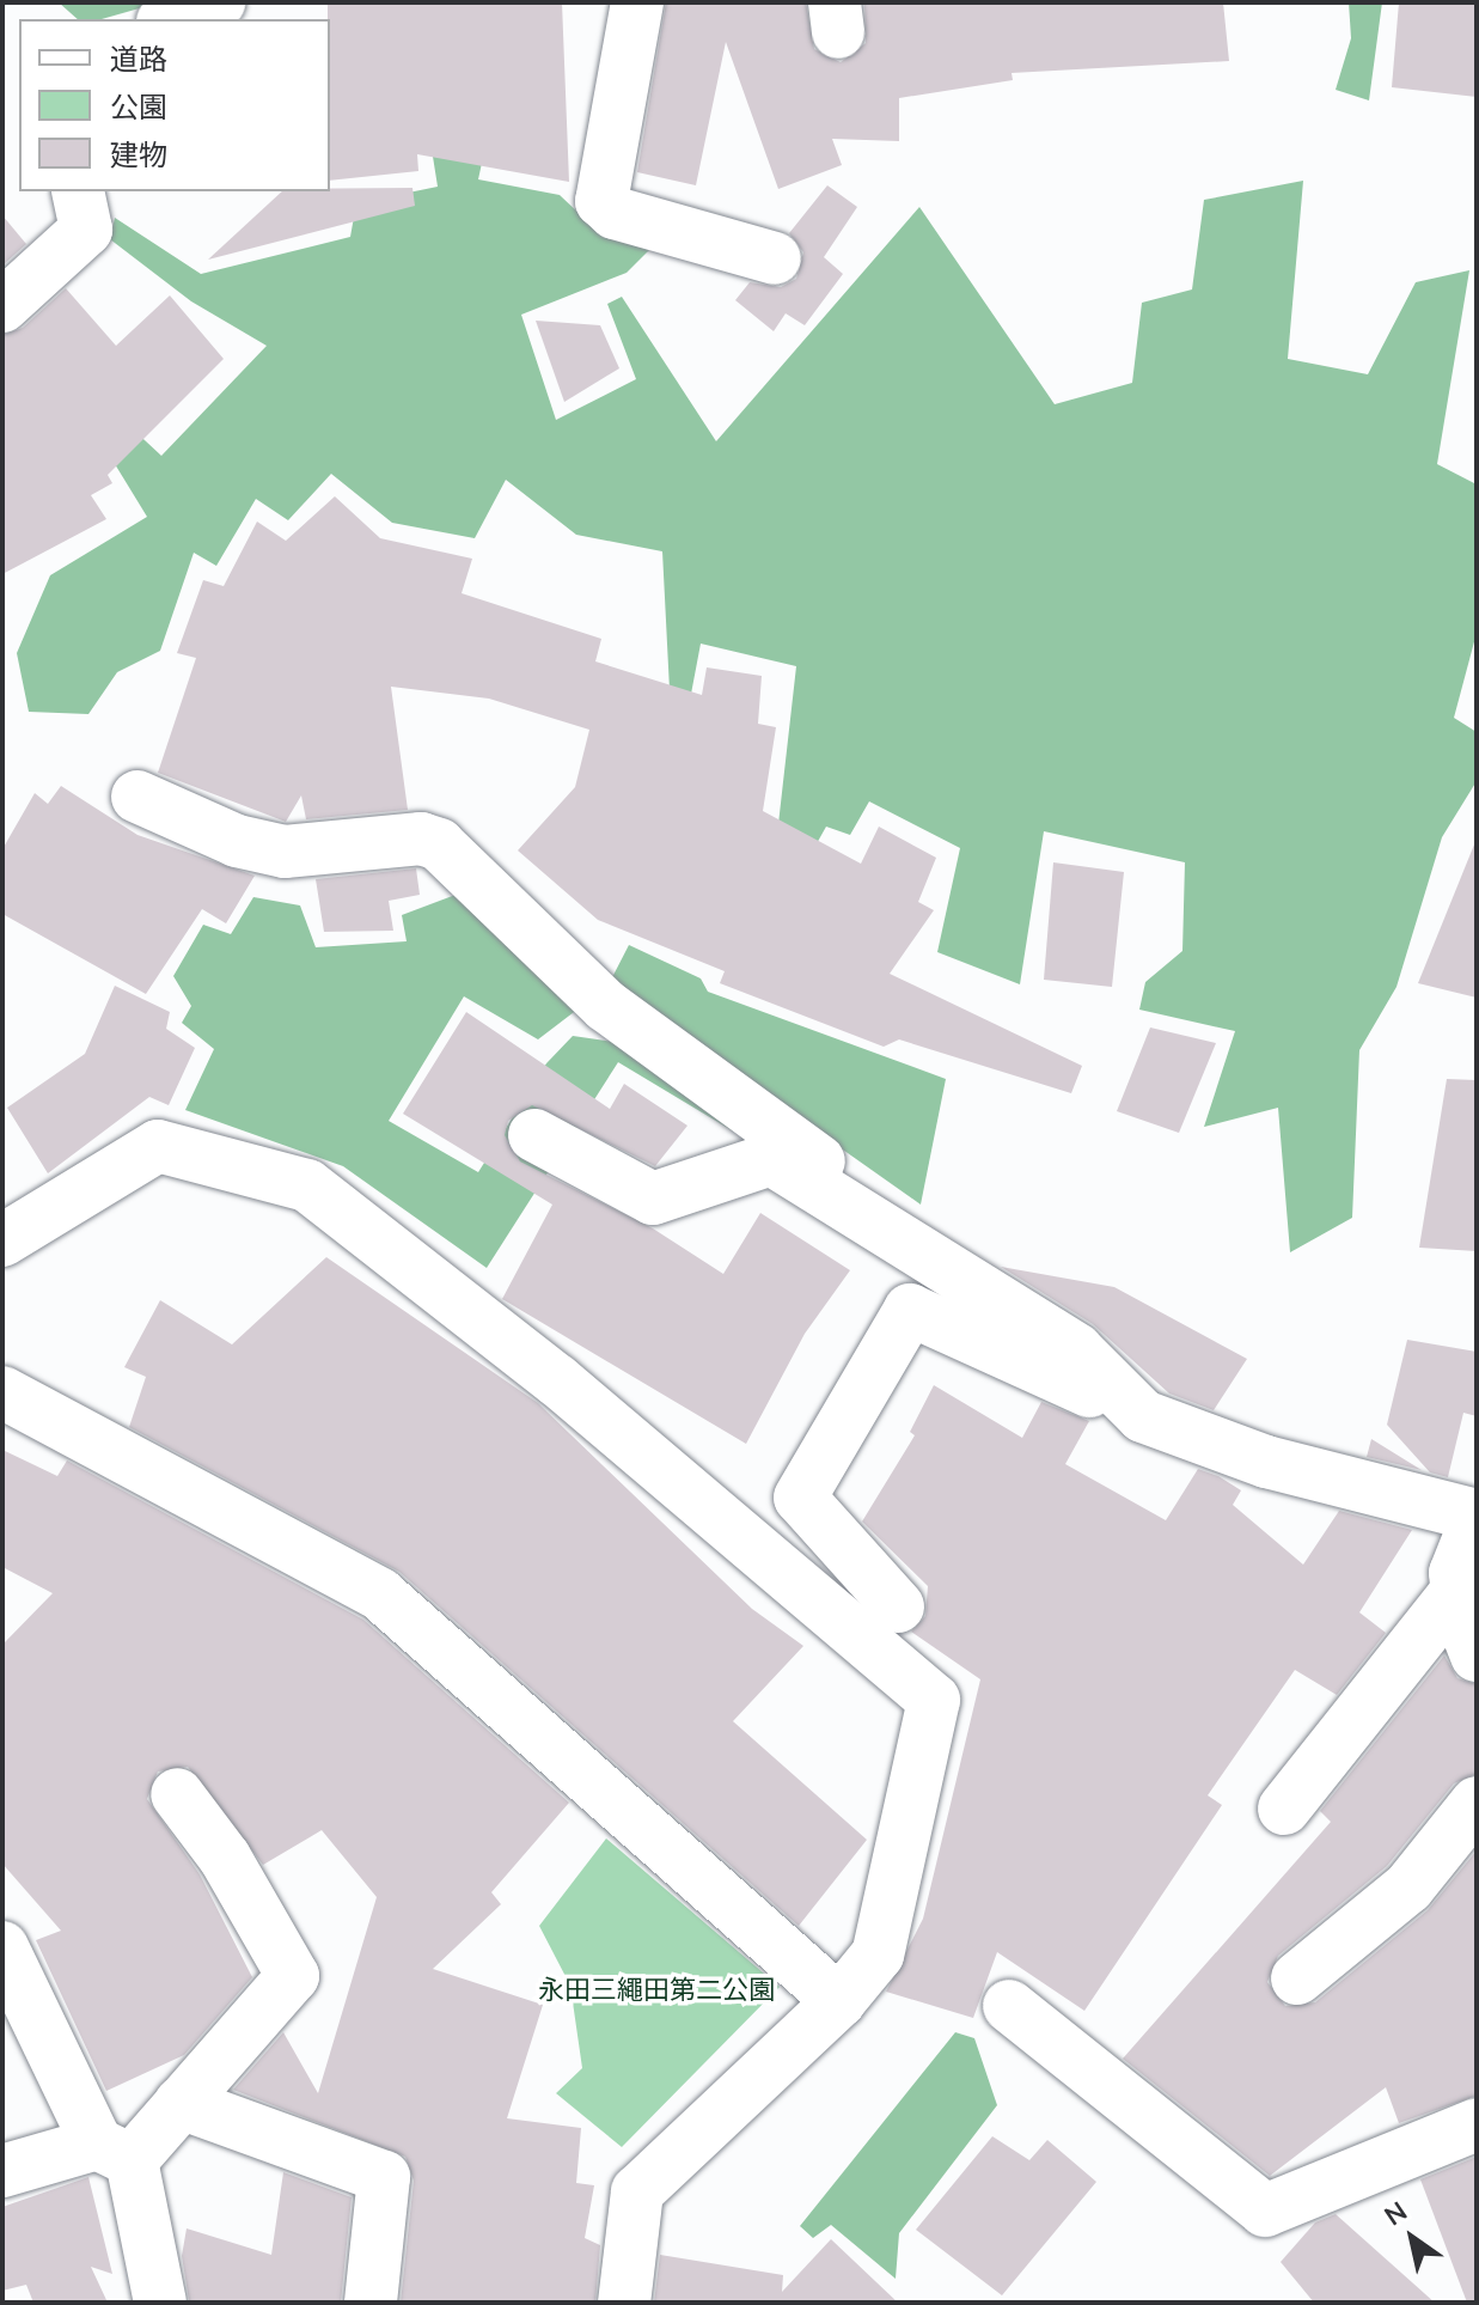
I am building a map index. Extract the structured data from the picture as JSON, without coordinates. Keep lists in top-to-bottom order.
{
  "parks": ["永田三繩田第二公園"],
  "legend": ["道路", "公園", "建物"],
  "north": "top left"
}
